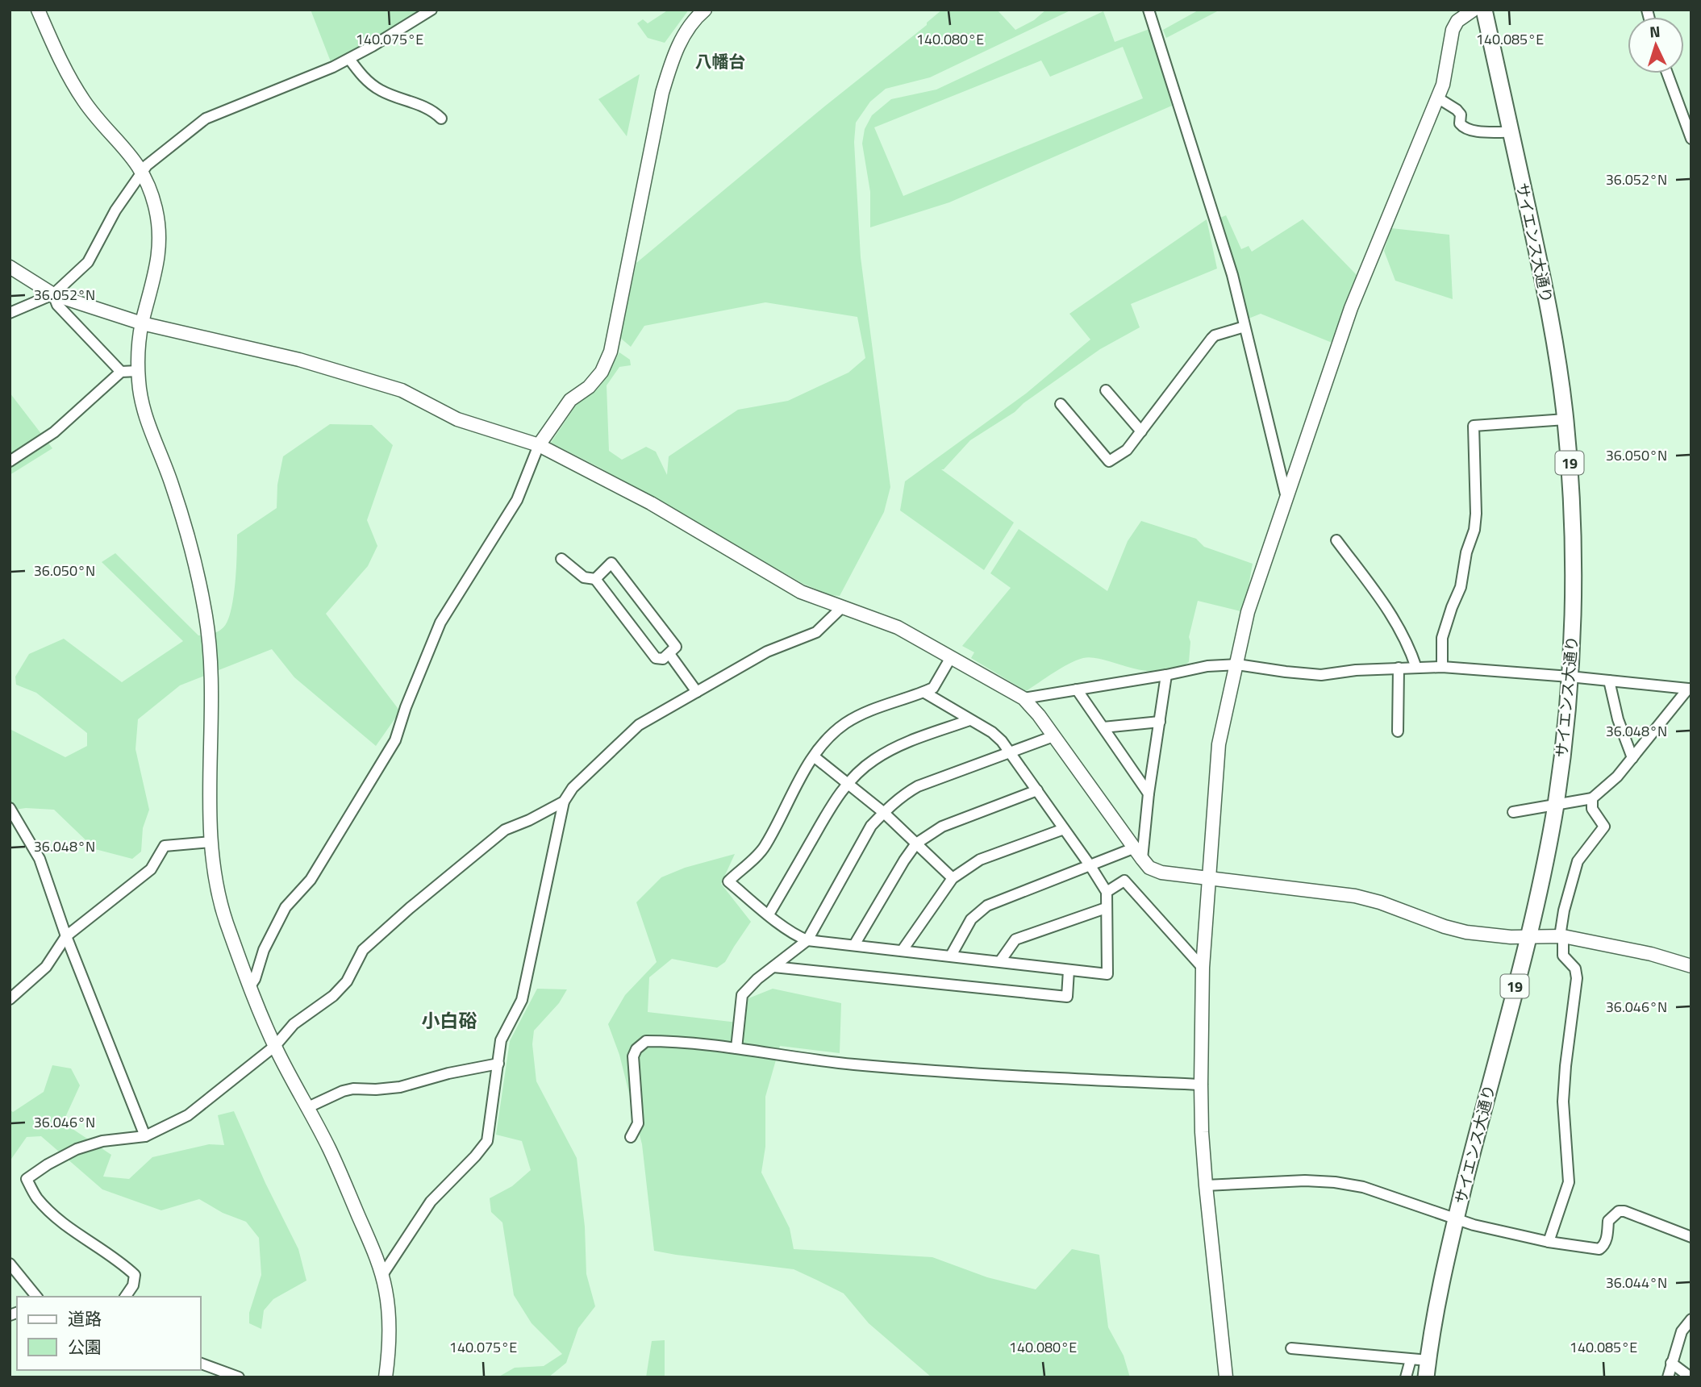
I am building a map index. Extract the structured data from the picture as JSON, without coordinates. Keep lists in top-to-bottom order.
{
  "streets": {
    "main road": ["サイエンス大通り", "19"]
  },
  "districts": ["八幡台", "小白硲"],
  "legend": ["道路", "公園"],
  "north": "top",
  "coordinates": [
    "140.075°E",
    "140.080°E",
    "140.085°E",
    "36.052°N",
    "36.050°N",
    "36.048°N",
    "36.046°N",
    "36.044°N"
  ]
}
